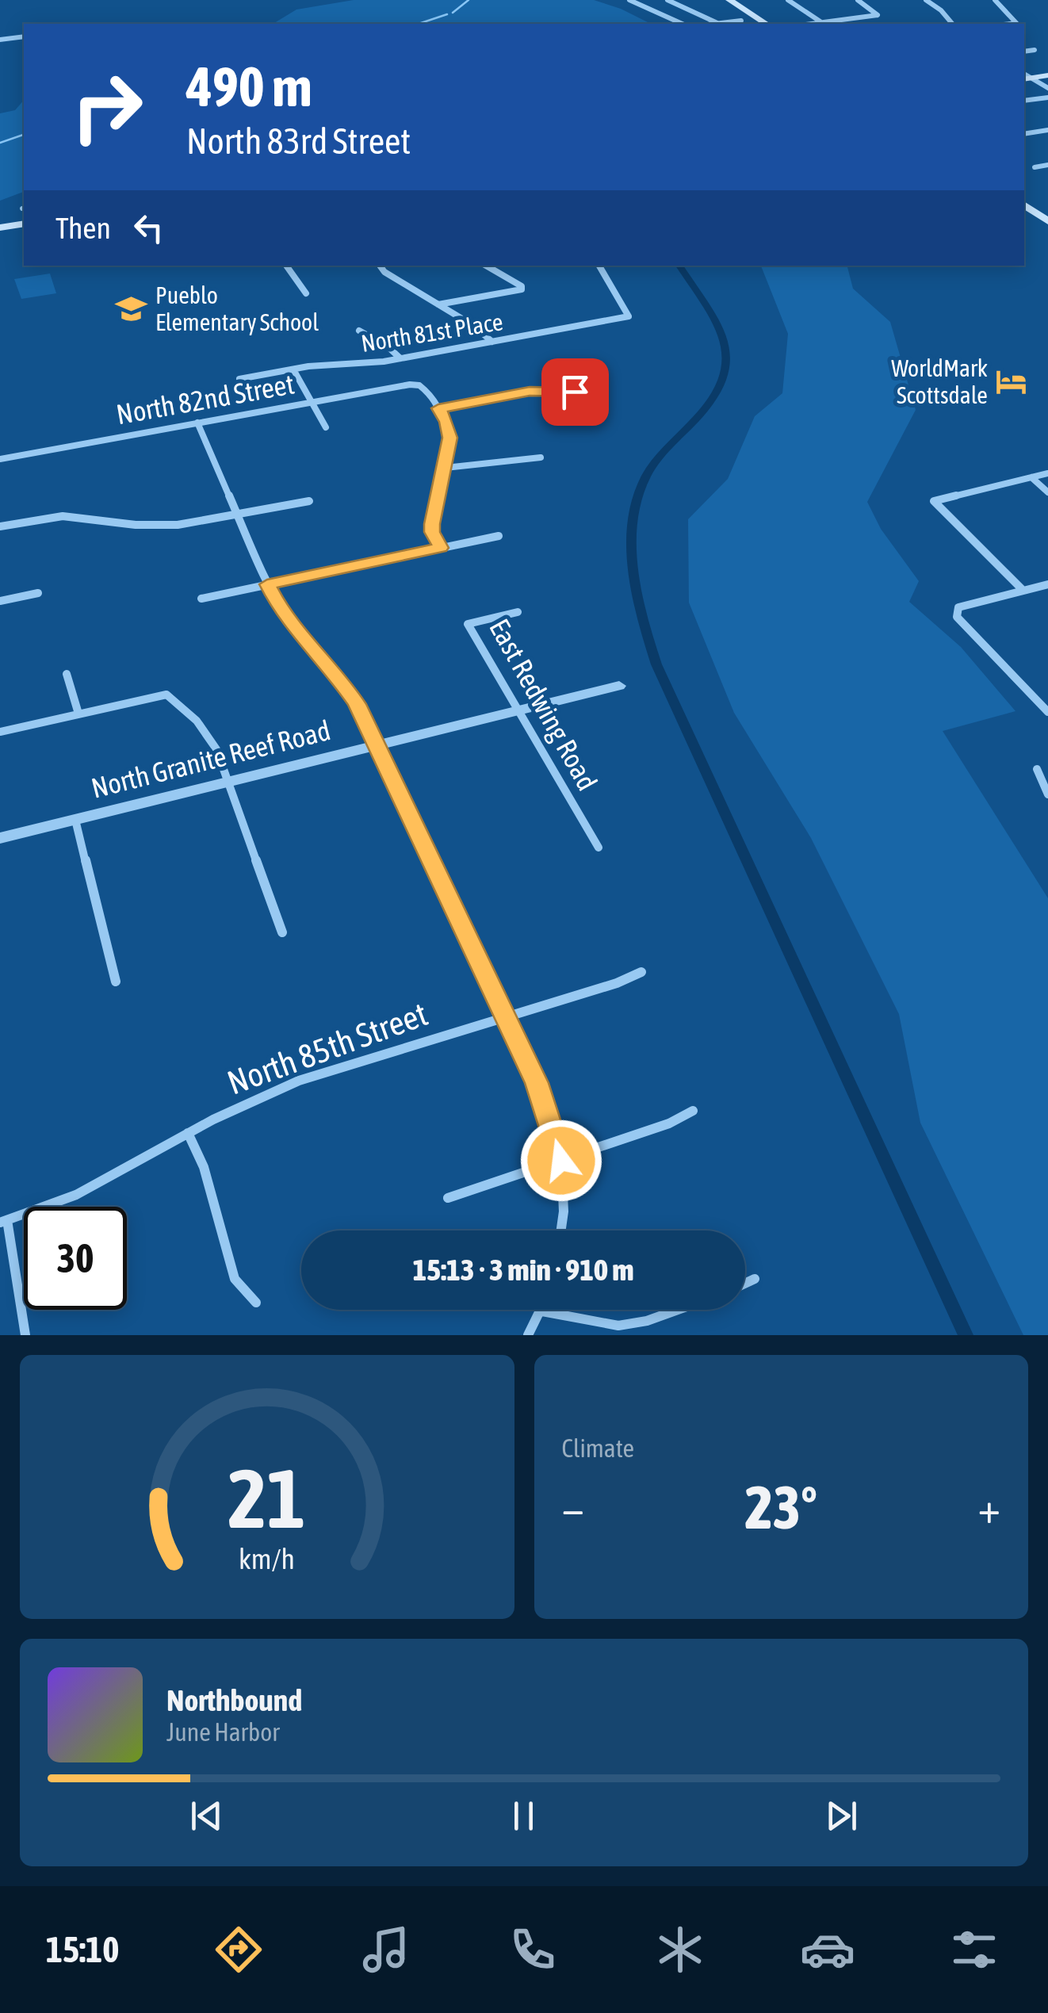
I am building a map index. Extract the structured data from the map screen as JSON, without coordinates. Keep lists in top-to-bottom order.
{
  "streets": {
    "street": [
      "North 81st Place",
      "North 82nd Street",
      "East Redwing Road",
      "North Granite Reef Road",
      "North 85th Street"
    ]
  },
  "crossings": [
    ["East Redwing Road", "North Granite Reef Road"]
  ],
  "places": {
    "school or university": ["Pueblo Elementary School"],
    "hotel": ["WorldMark Scottsdale"]
  },
  "page": {
    "turn": ["490 m", "North 83rd Street"],
    "then": "Then",
    "limit": "30",
    "trip": "15:13 · 3 min · 910 m",
    "tile": "Climate",
    "heat": ["−", "23°", "+"],
    "song": ["Northbound", "June Harbor"],
    "tabs": "15:10",
    "gauge": ["21", "km/h"]
  }
}
